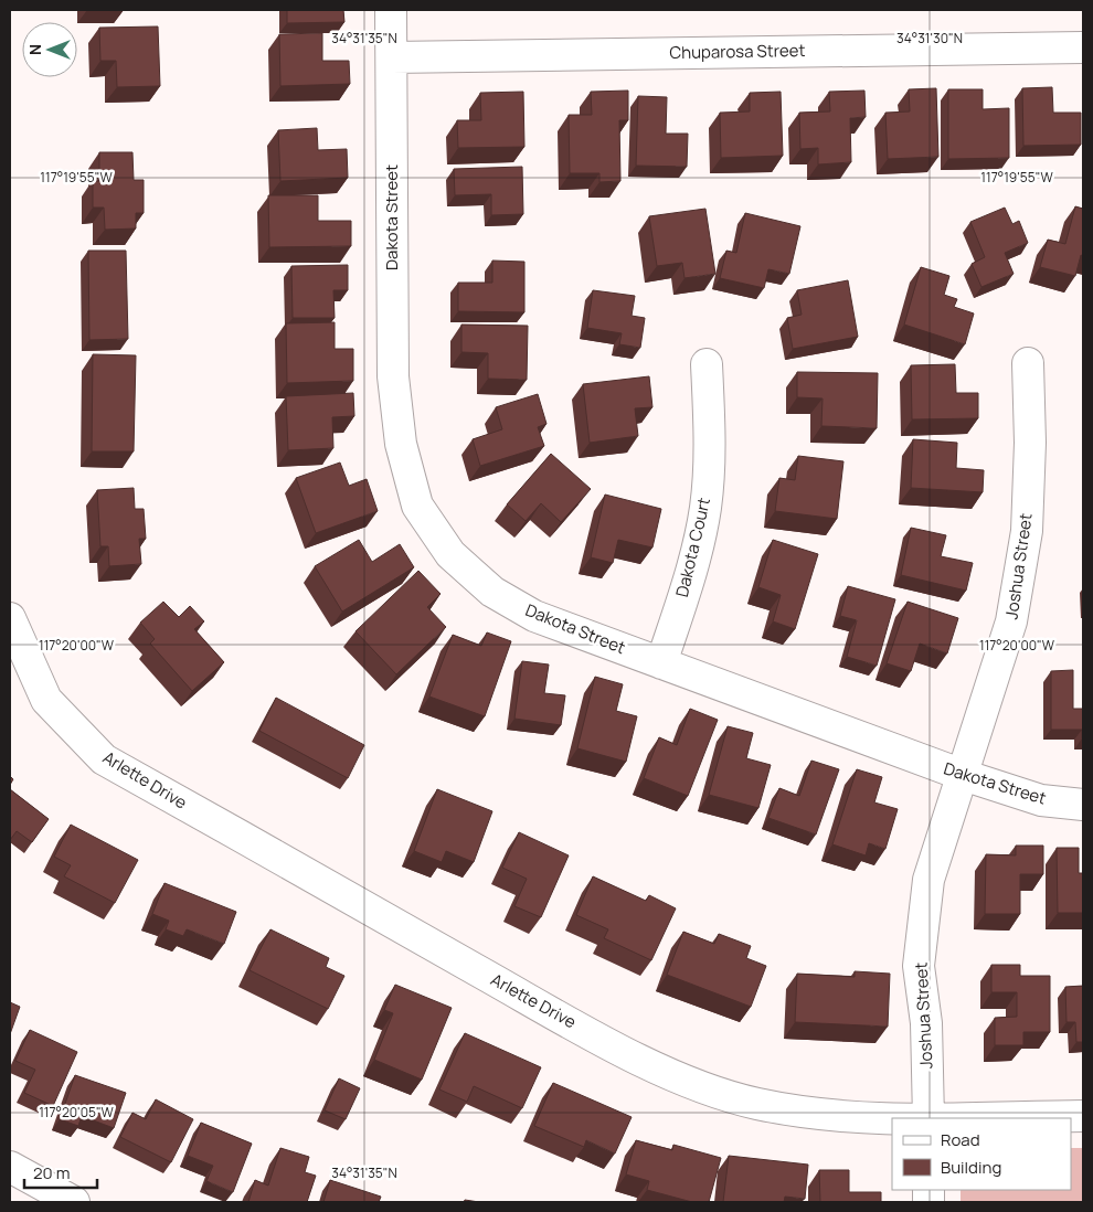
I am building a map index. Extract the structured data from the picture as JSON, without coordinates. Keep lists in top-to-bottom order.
{
  "streets": {
    "street": [
      "Chuparosa Street",
      "Dakota Street",
      "Dakota Court",
      "Joshua Street",
      "Arlette Drive"
    ]
  },
  "crossings": [
    ["Chuparosa Street", "Dakota Street"],
    ["Dakota Street", "Dakota Court"],
    ["Dakota Street", "Joshua Street"]
  ],
  "legend": ["Road", "Building"],
  "scale_bar": "20 m",
  "north": "left",
  "coordinates": [
    "34°31'35\"N",
    "34°31'30\"N",
    "117°19'55\"W",
    "117°20'00\"W",
    "117°20'05\"W"
  ]
}
